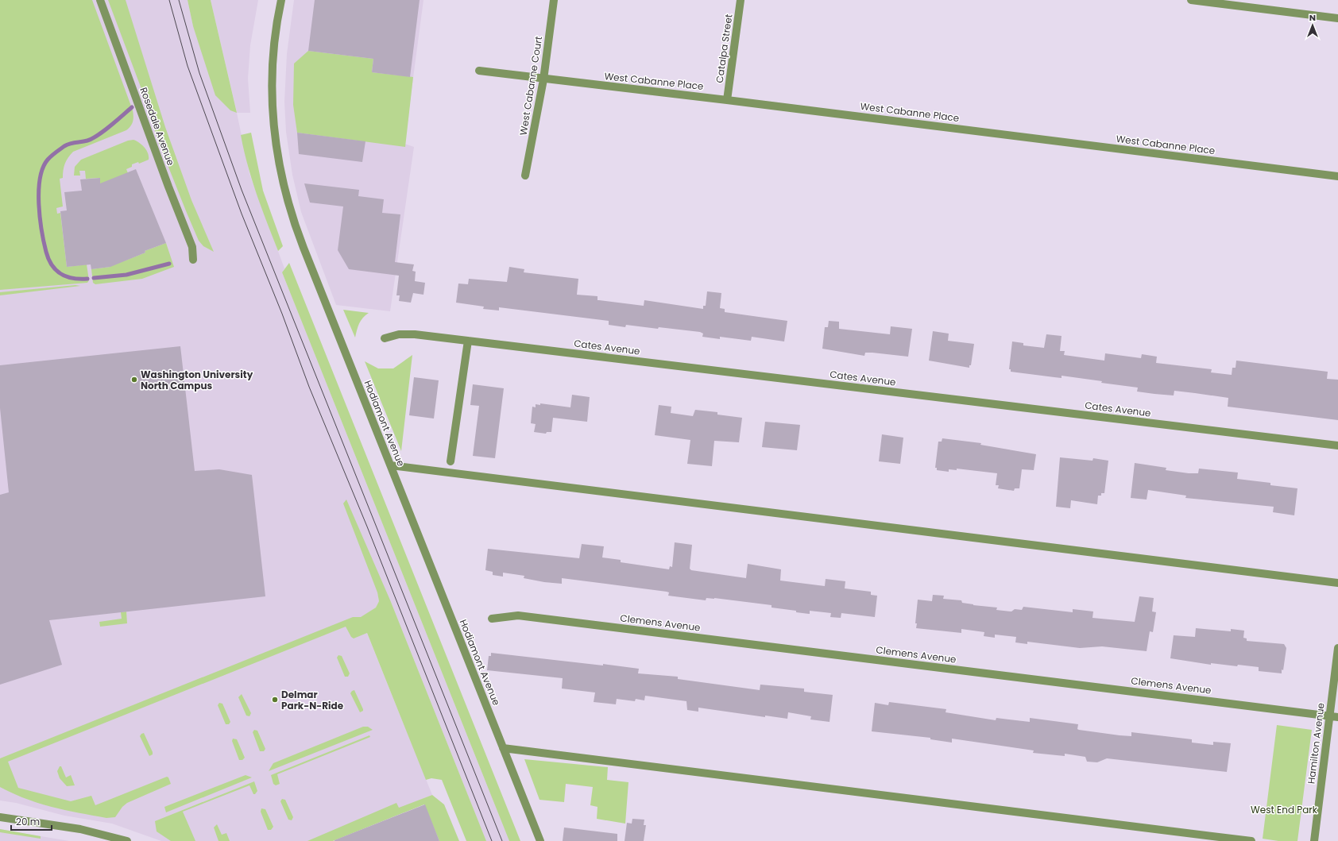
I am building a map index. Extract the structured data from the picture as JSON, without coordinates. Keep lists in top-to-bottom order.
{
  "streets": {
    "street": [
      "Catalpa Street",
      "West Cabanne Place",
      "West Cabanne Court",
      "Rosedale Avenue",
      "Cates Avenue",
      "Hodiamont Avenue",
      "Clemens Avenue",
      "Hamilton Avenue"
    ]
  },
  "crossings": [
    ["Catalpa Street", "West Cabanne Place"],
    ["West Cabanne Place", "West Cabanne Court"],
    ["Clemens Avenue", "Hamilton Avenue"]
  ],
  "parks": ["West End Park"],
  "places": ["Washington University North Campus", "Delmar Park-N-Ride"],
  "scale_bar": "20 m",
  "north": "top"
}
